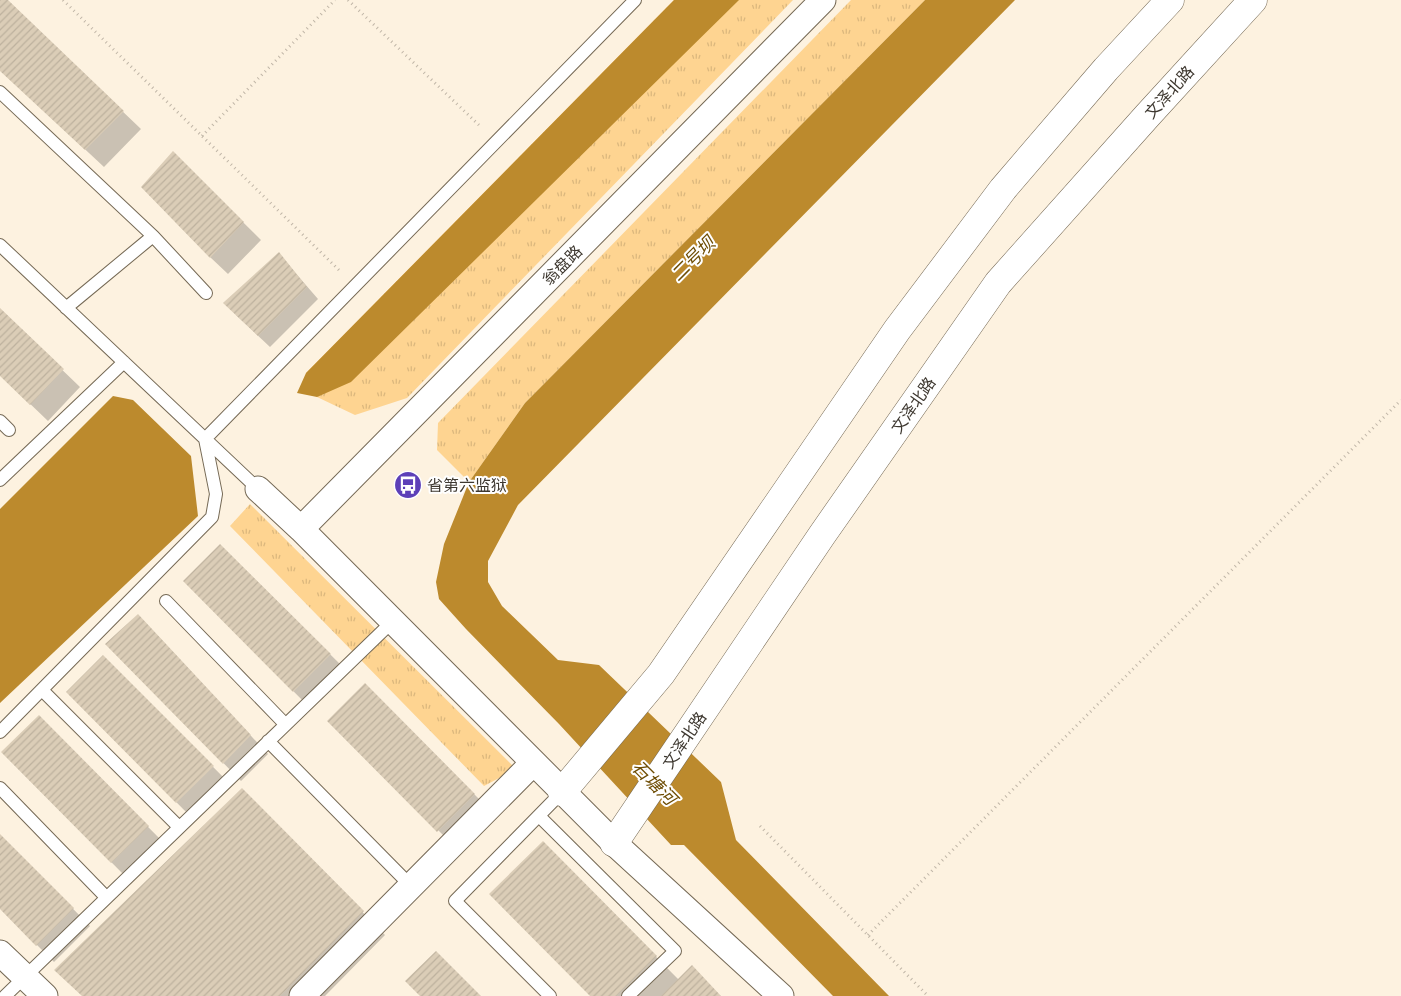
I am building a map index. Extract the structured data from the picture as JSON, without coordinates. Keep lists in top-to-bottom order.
{
  "streets": {
    "main road": ["文泽北路"],
    "street": ["翁盘路"]
  },
  "water": ["二号坝", "石塘河"],
  "places": {
    "bus stop": ["省第六监狱"]
  }
}
